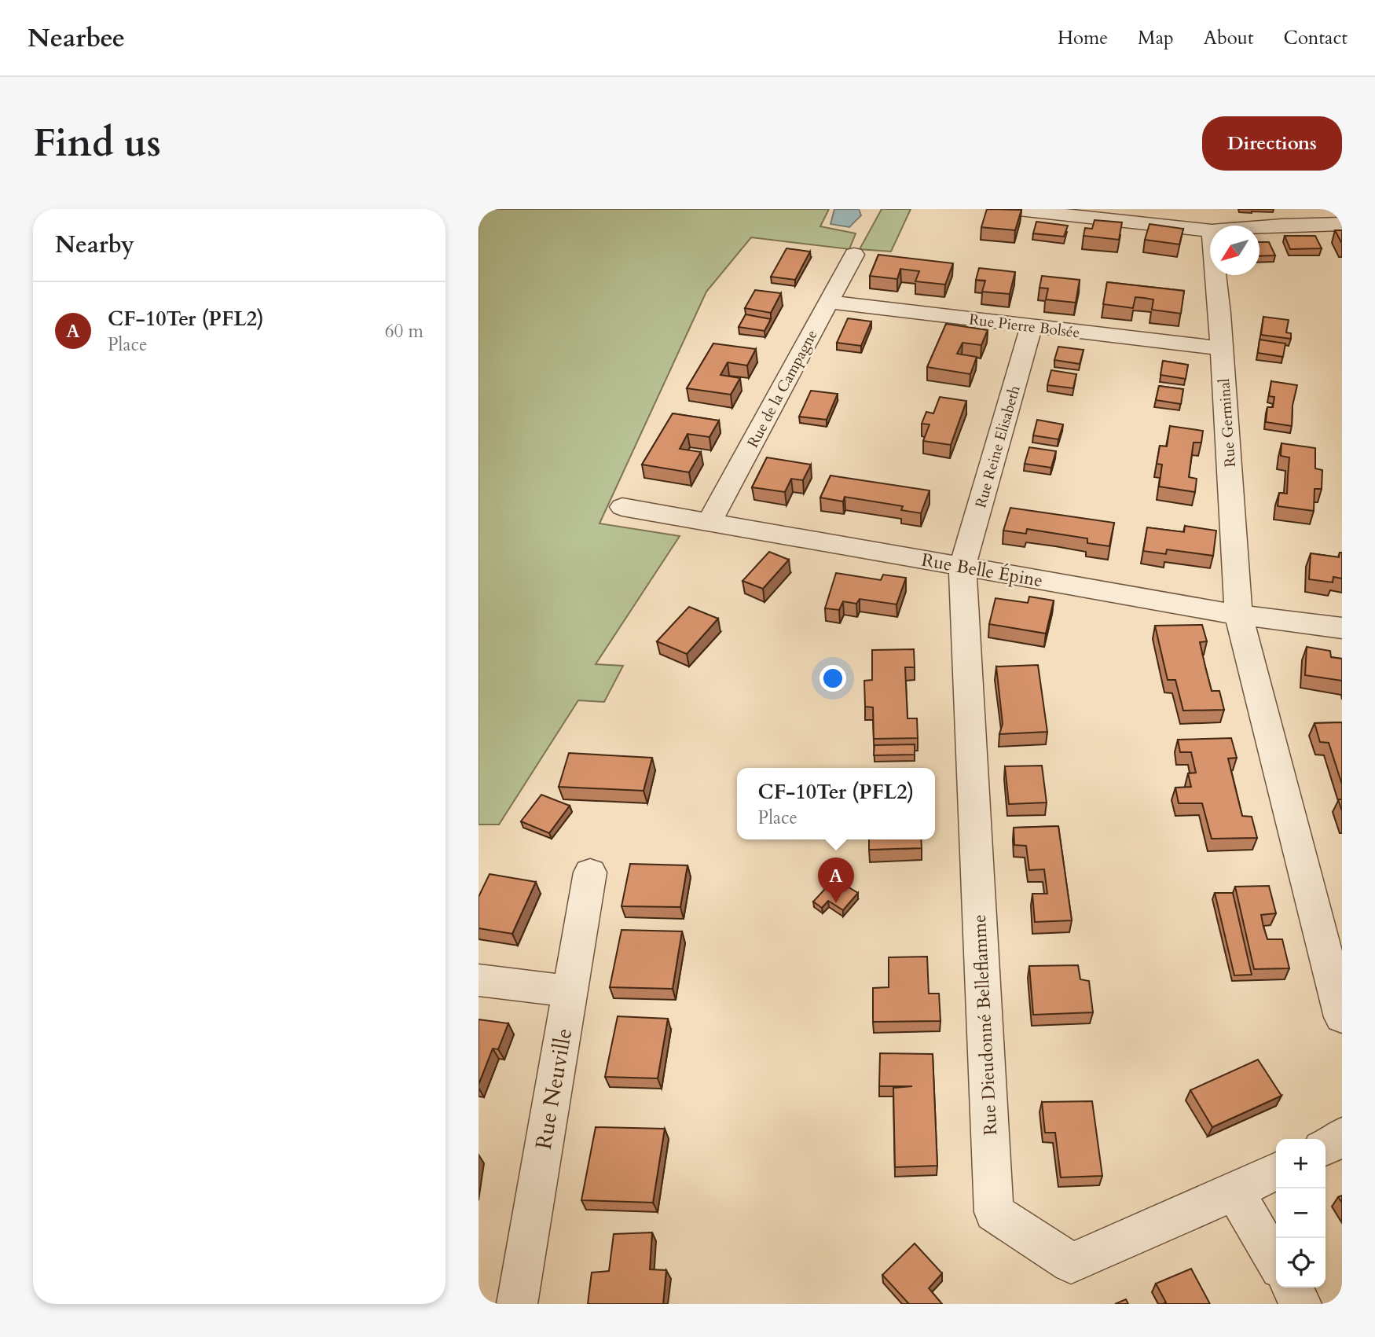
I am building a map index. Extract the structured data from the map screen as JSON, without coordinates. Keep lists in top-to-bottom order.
{
  "streets": {
    "street": [
      "Rue Pierre Bolsée",
      "Rue de la Campagne",
      "Rue Germinal",
      "Rue Reine Elisabeth",
      "Rue Belle Épine",
      "Rue Dieudonné Belleflamme",
      "Rue Neuville"
    ]
  },
  "crossings": [
    ["Rue Pierre Bolsée", "Rue de la Campagne"],
    ["Rue Pierre Bolsée", "Rue Germinal"],
    ["Rue Pierre Bolsée", "Rue Reine Elisabeth"],
    ["Rue de la Campagne", "Rue Belle Épine"],
    ["Rue Germinal", "Rue Belle Épine"],
    ["Rue Reine Elisabeth", "Rue Belle Épine"],
    ["Rue Reine Elisabeth", "Rue Dieudonné Belleflamme"],
    ["Rue Belle Épine", "Rue Dieudonné Belleflamme"]
  ],
  "north": "bottom left",
  "page": {
    "header": "Nearbee",
    "nav": [
      "Home",
      "Map",
      "About",
      "Contact"
    ],
    "buttons": "Directions",
    "title": "Find us",
    "heading": "Nearby",
    "list": [
      {
        "mark": "A",
        "name": "CF-10Ter (PFL2)",
        "note": "Place",
        "value": "60 m"
      }
    ],
    "popup": ["CF-10Ter (PFL2)", "Place"],
    "pins": "A",
    "map_buttons": ["+", "−"]
  }
}
